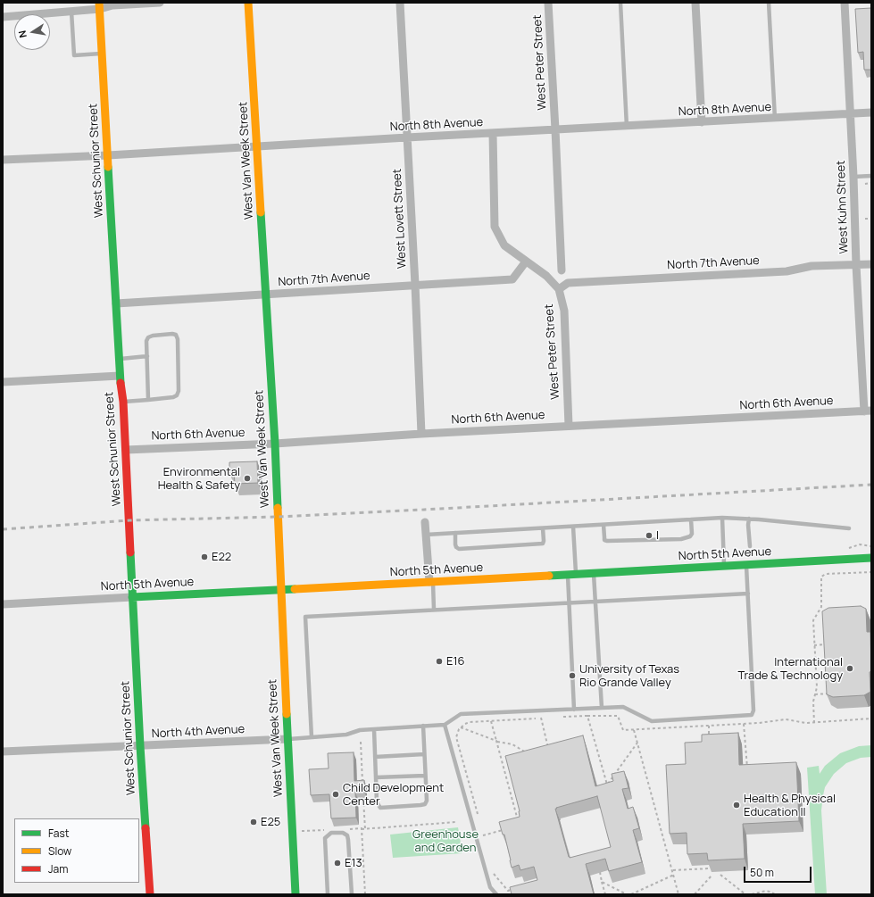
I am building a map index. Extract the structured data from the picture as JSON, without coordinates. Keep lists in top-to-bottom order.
{
  "streets": {
    "street": [
      "West Peter Street",
      "North 8th Avenue",
      "West Schunior Street",
      "West Van Week Street",
      "West Kuhn Street",
      "West Lovett Street",
      "North 7th Avenue",
      "North 6th Avenue",
      "North 5th Avenue",
      "North 4th Avenue"
    ]
  },
  "crossings": [
    ["West Peter Street", "North 8th Avenue"],
    ["West Peter Street", "North 7th Avenue"],
    ["West Peter Street", "North 6th Avenue"],
    ["North 8th Avenue", "West Schunior Street"],
    ["North 8th Avenue", "West Van Week Street"],
    ["North 8th Avenue", "West Kuhn Street"],
    ["North 8th Avenue", "West Lovett Street"],
    ["West Schunior Street", "North 7th Avenue"],
    ["West Schunior Street", "North 6th Avenue"],
    ["West Schunior Street", "North 5th Avenue"],
    ["West Schunior Street", "North 4th Avenue"],
    ["West Van Week Street", "North 7th Avenue"],
    ["West Van Week Street", "North 6th Avenue"],
    ["West Van Week Street", "North 5th Avenue"],
    ["West Van Week Street", "North 4th Avenue"],
    ["West Kuhn Street", "North 7th Avenue"],
    ["West Kuhn Street", "North 6th Avenue"],
    ["West Lovett Street", "North 7th Avenue"],
    ["West Lovett Street", "North 6th Avenue"]
  ],
  "parks": ["Greenhouse and Garden"],
  "places": [
    "Environmental Health & Safety",
    "I",
    "E22",
    "E16",
    "International Trade & Technology",
    "University of Texas Rio Grande Valley",
    "Child Development Center",
    "Health & Physical Education II",
    "E25",
    "E13"
  ],
  "legend": ["Fast", "Slow", "Jam"],
  "scale_bar": "50 m",
  "north": "left"
}
